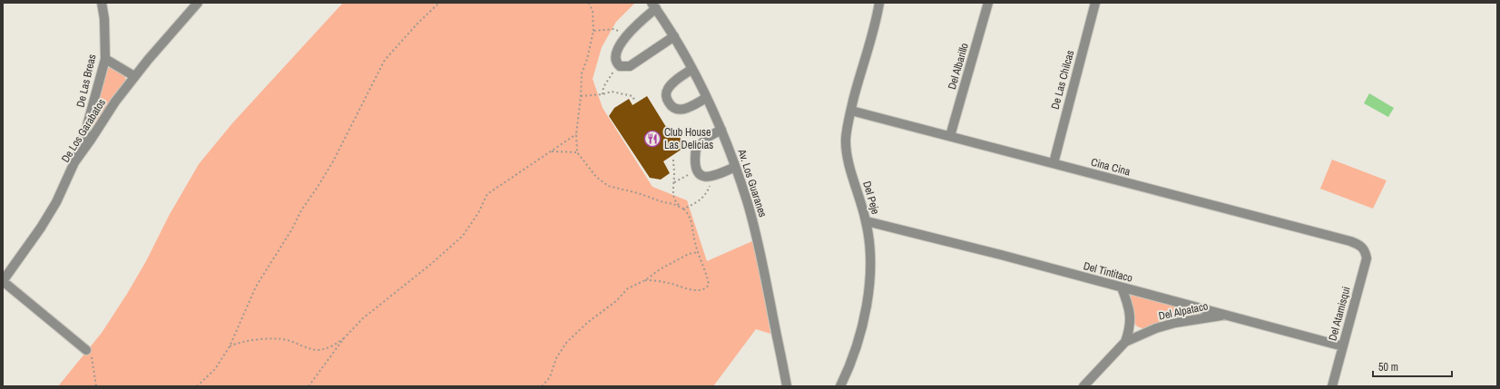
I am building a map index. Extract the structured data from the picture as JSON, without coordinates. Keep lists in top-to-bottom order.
{
  "streets": {
    "street": [
      "Del Albarillo",
      "De Las Chilcas",
      "De Las Breas",
      "De Los Garabatos",
      "Cina Cina",
      "Av. Los Guaranes",
      "Del Peje",
      "Del Tintitaco",
      "Del Alpataco",
      "Del Atamisqui"
    ]
  },
  "crossings": [
    ["Del Albarillo", "Cina Cina"],
    ["De Las Chilcas", "Cina Cina"],
    ["De Las Breas", "De Los Garabatos"],
    ["Cina Cina", "Del Peje"],
    ["Cina Cina", "Del Atamisqui"],
    ["Del Peje", "Del Tintitaco"],
    ["Del Tintitaco", "Del Alpataco"],
    ["Del Tintitaco", "Del Atamisqui"]
  ],
  "places": {
    "restaurant": ["Club House Las Delicias"]
  },
  "scale_bar": "50 m"
}
